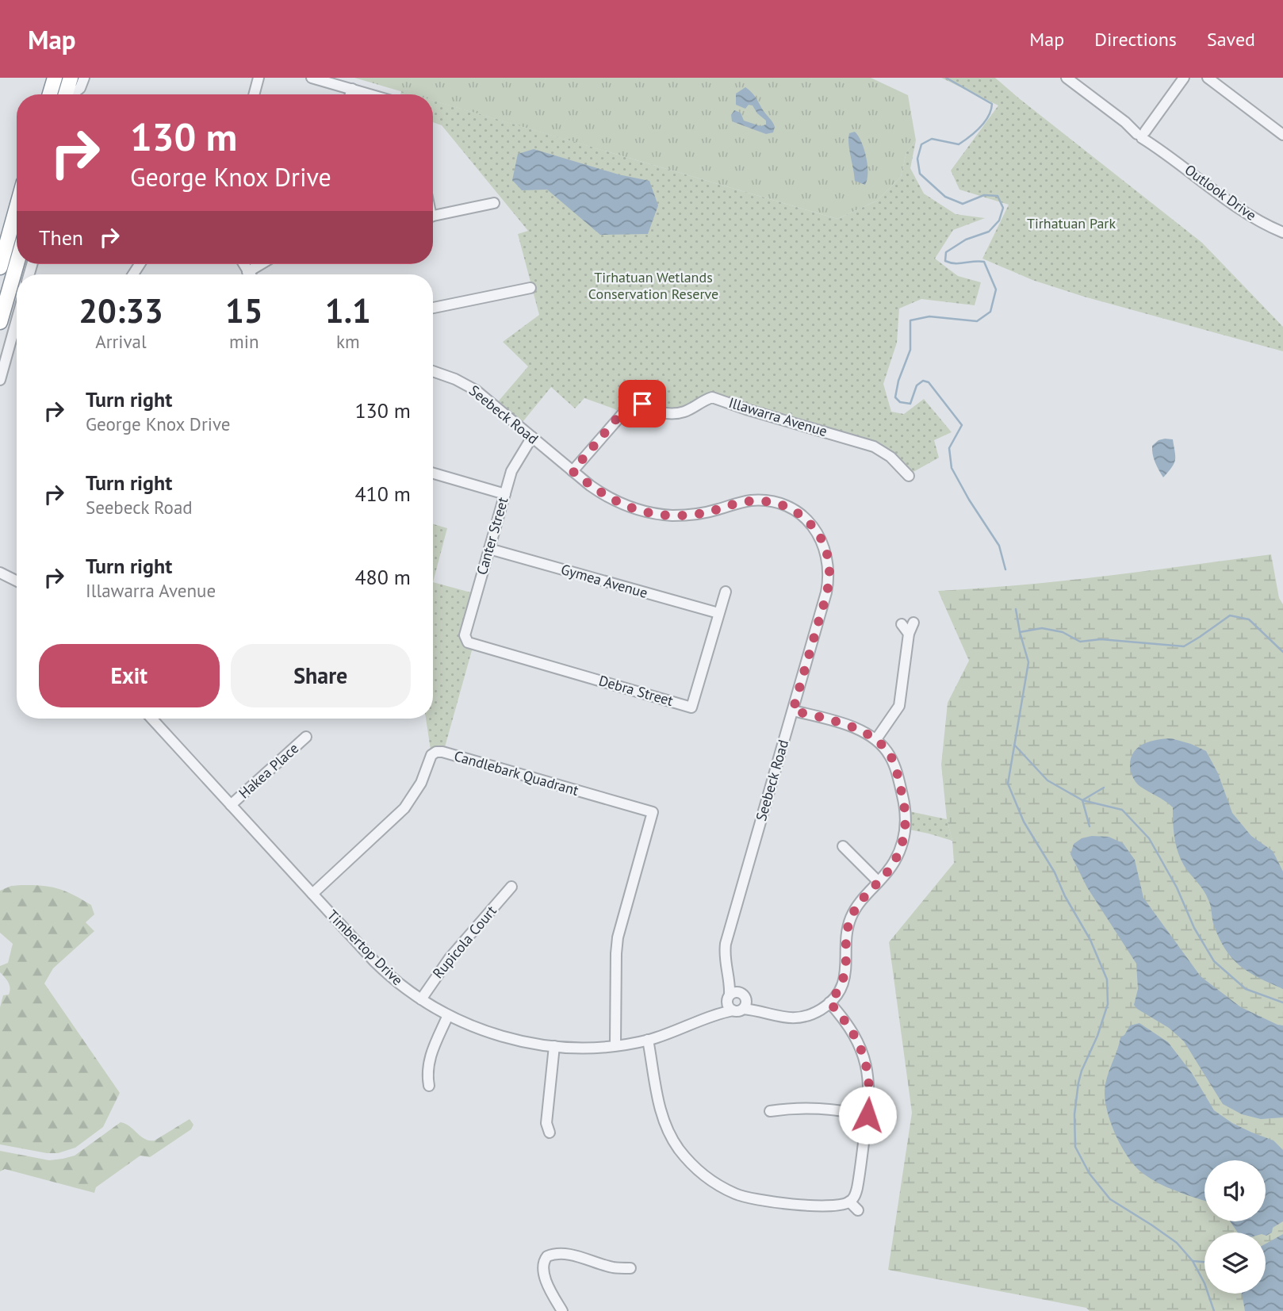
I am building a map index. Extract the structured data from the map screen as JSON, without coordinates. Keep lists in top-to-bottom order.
{
  "streets": {
    "street": [
      "Outlook Drive",
      "Seebeck Road",
      "Illawarra Avenue",
      "Canter Street",
      "Gymea Avenue",
      "Debra Street",
      "Hakea Place",
      "Candlebark Quadrant",
      "Rupicola Court",
      "Timbertop Drive"
    ]
  },
  "crossings": [
    ["Seebeck Road", "Illawarra Avenue"],
    ["Seebeck Road", "Canter Street"],
    ["Seebeck Road", "Timbertop Drive"],
    ["Canter Street", "Gymea Avenue"],
    ["Canter Street", "Debra Street"],
    ["Gymea Avenue", "Debra Street"],
    ["Hakea Place", "Timbertop Drive"],
    ["Candlebark Quadrant", "Timbertop Drive"],
    ["Rupicola Court", "Timbertop Drive"]
  ],
  "parks": ["Tirhatuan Park", "Tirhatuan Wetlands Conservation Reserve"],
  "page": {
    "header": "Map",
    "nav": ["Map", "Directions", "Saved"],
    "turn": ["130 m", "George Knox Drive"],
    "then": "Then",
    "eta": [
      "20:33",
      "Arrival",
      "15",
      "min",
      "1.1",
      "km"
    ],
    "list": [
      {
        "name": "Turn right",
        "note": "George Knox Drive",
        "value": "130 m"
      },
      {
        "name": "Turn right",
        "note": "Seebeck Road",
        "value": "410 m"
      },
      {
        "name": "Turn right",
        "note": "Illawarra Avenue",
        "value": "480 m"
      }
    ],
    "buttons": ["Exit", "Share"]
  }
}
